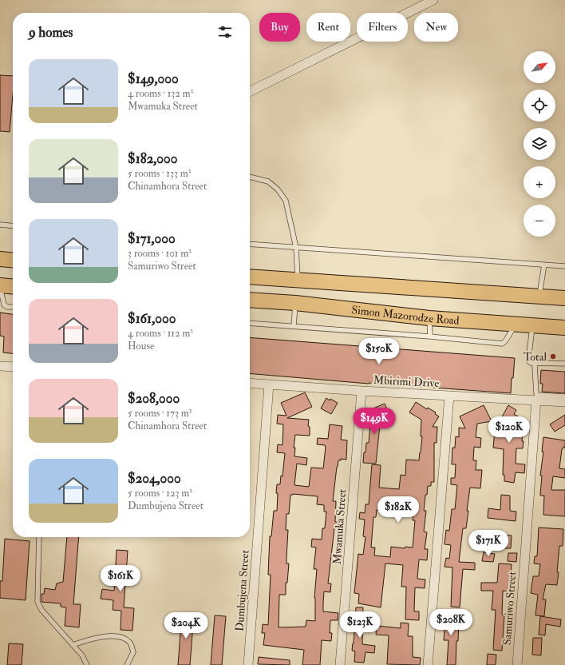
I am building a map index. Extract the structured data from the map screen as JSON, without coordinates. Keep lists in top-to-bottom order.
{
  "streets": {
    "highway": ["Simon Mazorodze Road"],
    "street": [
      "Mbirimi Drive",
      "Mwamuka Street",
      "Dumbujena Street",
      "Samuriwo Street"
    ]
  },
  "crossings": [
    ["Mbirimi Drive", "Mwamuka Street"],
    ["Mbirimi Drive", "Dumbujena Street"],
    ["Mbirimi Drive", "Samuriwo Street"]
  ],
  "places": ["Total"],
  "north": "top right",
  "page": {
    "chip": [
      "Buy",
      "Rent",
      "Filters",
      "New"
    ],
    "heading": "9 homes",
    "map_buttons": ["+", "−"],
    "list": [
      {
        "name": "$149,000",
        "note": "4 rooms · 132 m² · Mwamuka Street"
      },
      {
        "name": "$182,000",
        "note": "5 rooms · 133 m² · Chinamhora Street"
      },
      {
        "name": "$171,000",
        "note": "3 rooms · 101 m² · Samuriwo Street"
      },
      {
        "name": "$161,000",
        "note": "4 rooms · 112 m² · House"
      },
      {
        "name": "$208,000",
        "note": "5 rooms · 173 m² · Chinamhora Street"
      },
      {
        "name": "$204,000",
        "note": "5 rooms · 123 m² · Dumbujena Street"
      }
    ],
    "price": [
      "$150K",
      "$149K",
      "$120K",
      "$182K",
      "$171K",
      "$161K",
      "$208K",
      "$123K",
      "$204K"
    ]
  }
}
